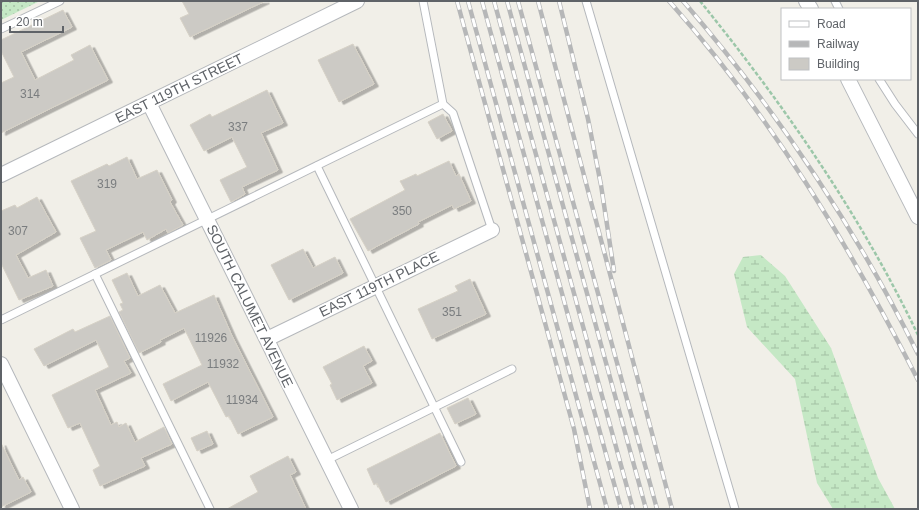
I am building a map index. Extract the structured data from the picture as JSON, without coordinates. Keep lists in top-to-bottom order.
{
  "streets": {
    "street": ["EAST 119TH STREET", "EAST 119TH PLACE", "SOUTH CALUMET AVENUE"]
  },
  "crossings": [
    ["EAST 119TH STREET", "SOUTH CALUMET AVENUE"],
    ["EAST 119TH PLACE", "SOUTH CALUMET AVENUE"]
  ],
  "house_numbers": [
    "314",
    "337",
    "319",
    "350",
    "307",
    "351",
    "11926",
    "11932",
    "11934"
  ],
  "legend": ["Road", "Railway", "Building"],
  "scale_bar": "20 m"
}
